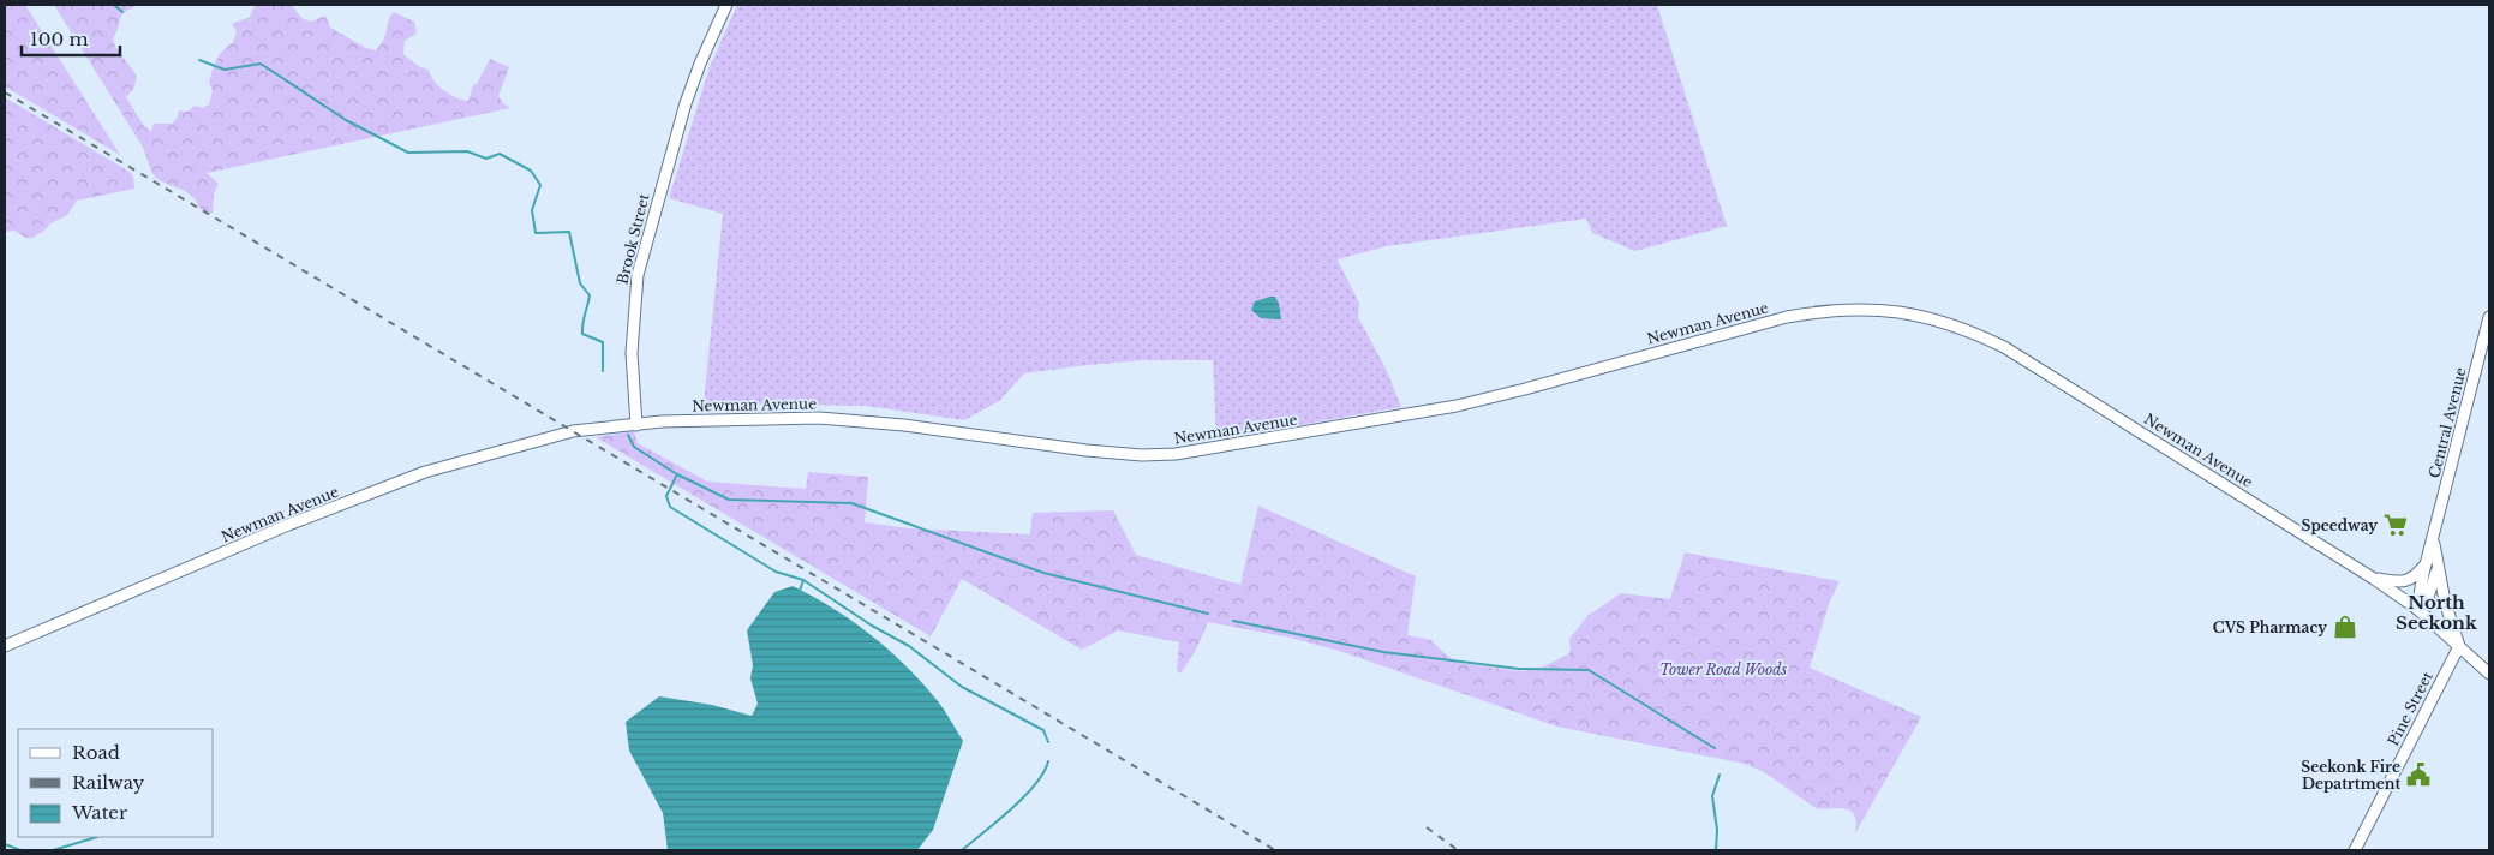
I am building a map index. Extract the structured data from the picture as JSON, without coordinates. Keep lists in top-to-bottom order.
{
  "streets": {
    "main road": [
      "Brook Street",
      "Newman Avenue",
      "Central Avenue",
      "Pine Street"
    ]
  },
  "crossings": [
    ["Brook Street", "Newman Avenue"],
    ["Newman Avenue", "Central Avenue"],
    ["Central Avenue", "Pine Street"]
  ],
  "districts": ["North Seekonk"],
  "parks": ["Tower Road Woods"],
  "places": {
    "supermarket": ["Speedway"],
    "shop": ["CVS Pharmacy"],
    "public building": ["Seekonk Fire Depatrtment"]
  },
  "legend": ["Road", "Railway", "Water"],
  "scale_bar": "100 m"
}
